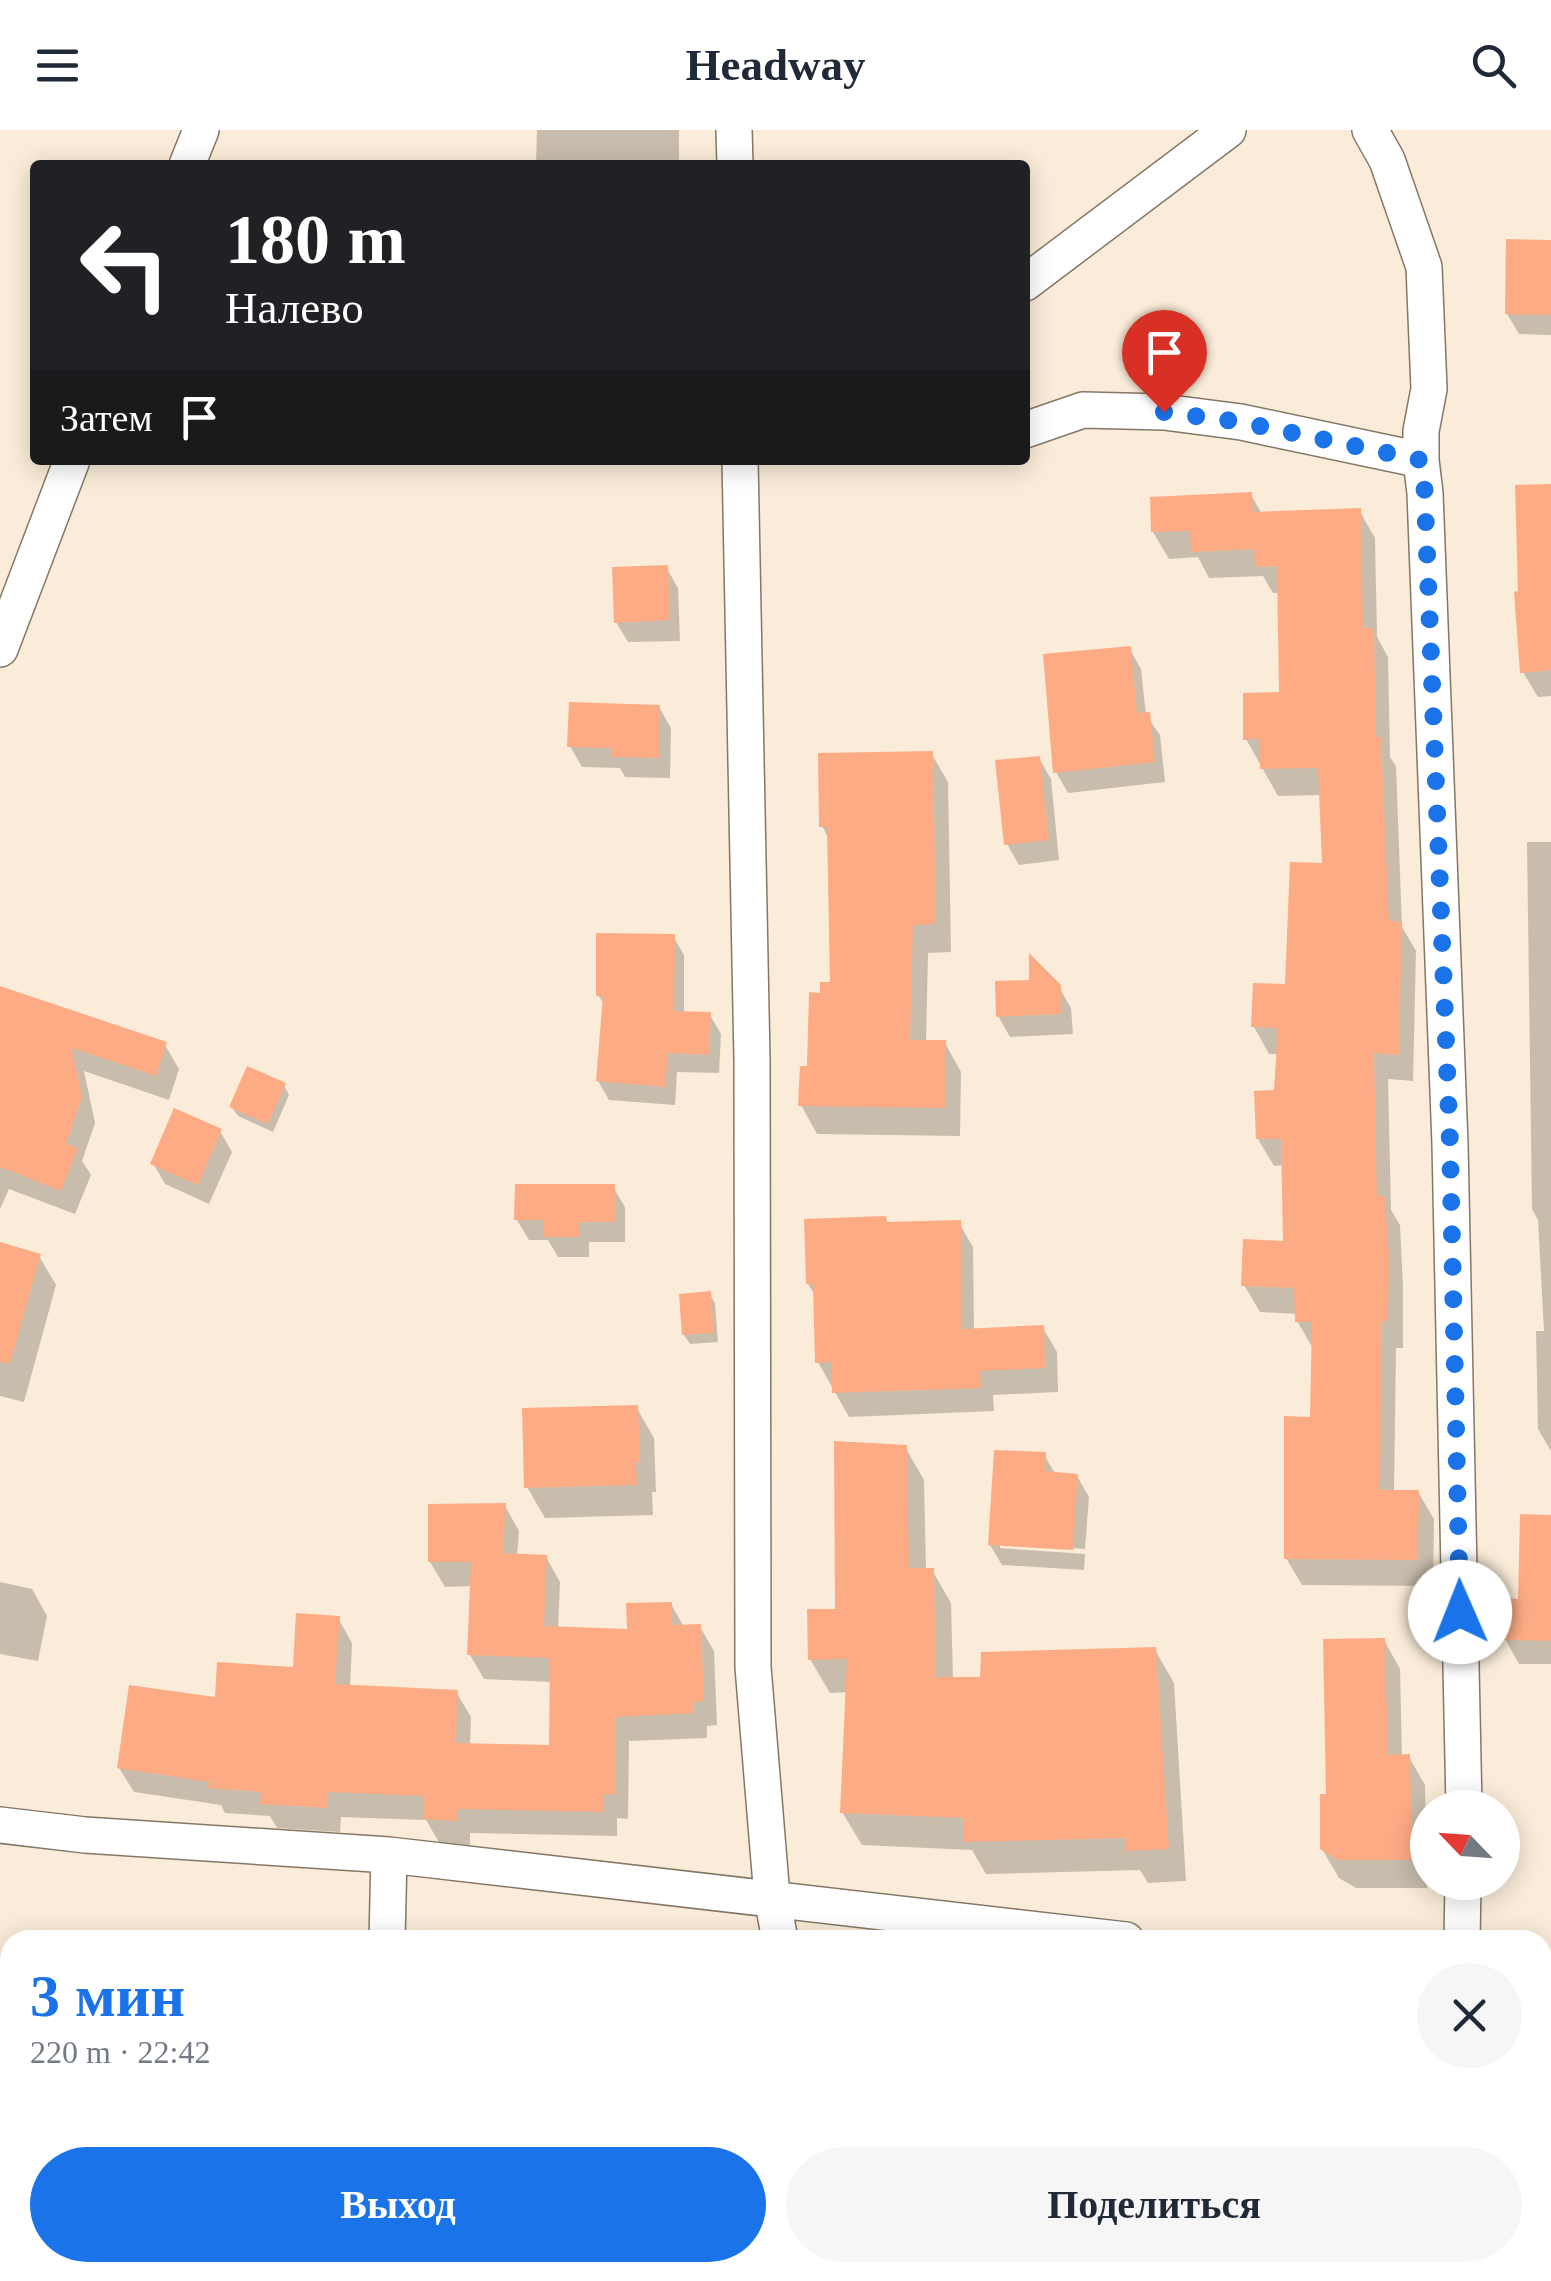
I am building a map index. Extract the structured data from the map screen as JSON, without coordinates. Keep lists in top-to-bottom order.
{
  "north": "top left",
  "page": {
    "header": "Headway",
    "turn": ["180 m", "Налево"],
    "then": "Затем",
    "heading": ["3 мин", "220 m · 22:42"],
    "buttons": ["Выход", "Поделиться"]
  }
}
